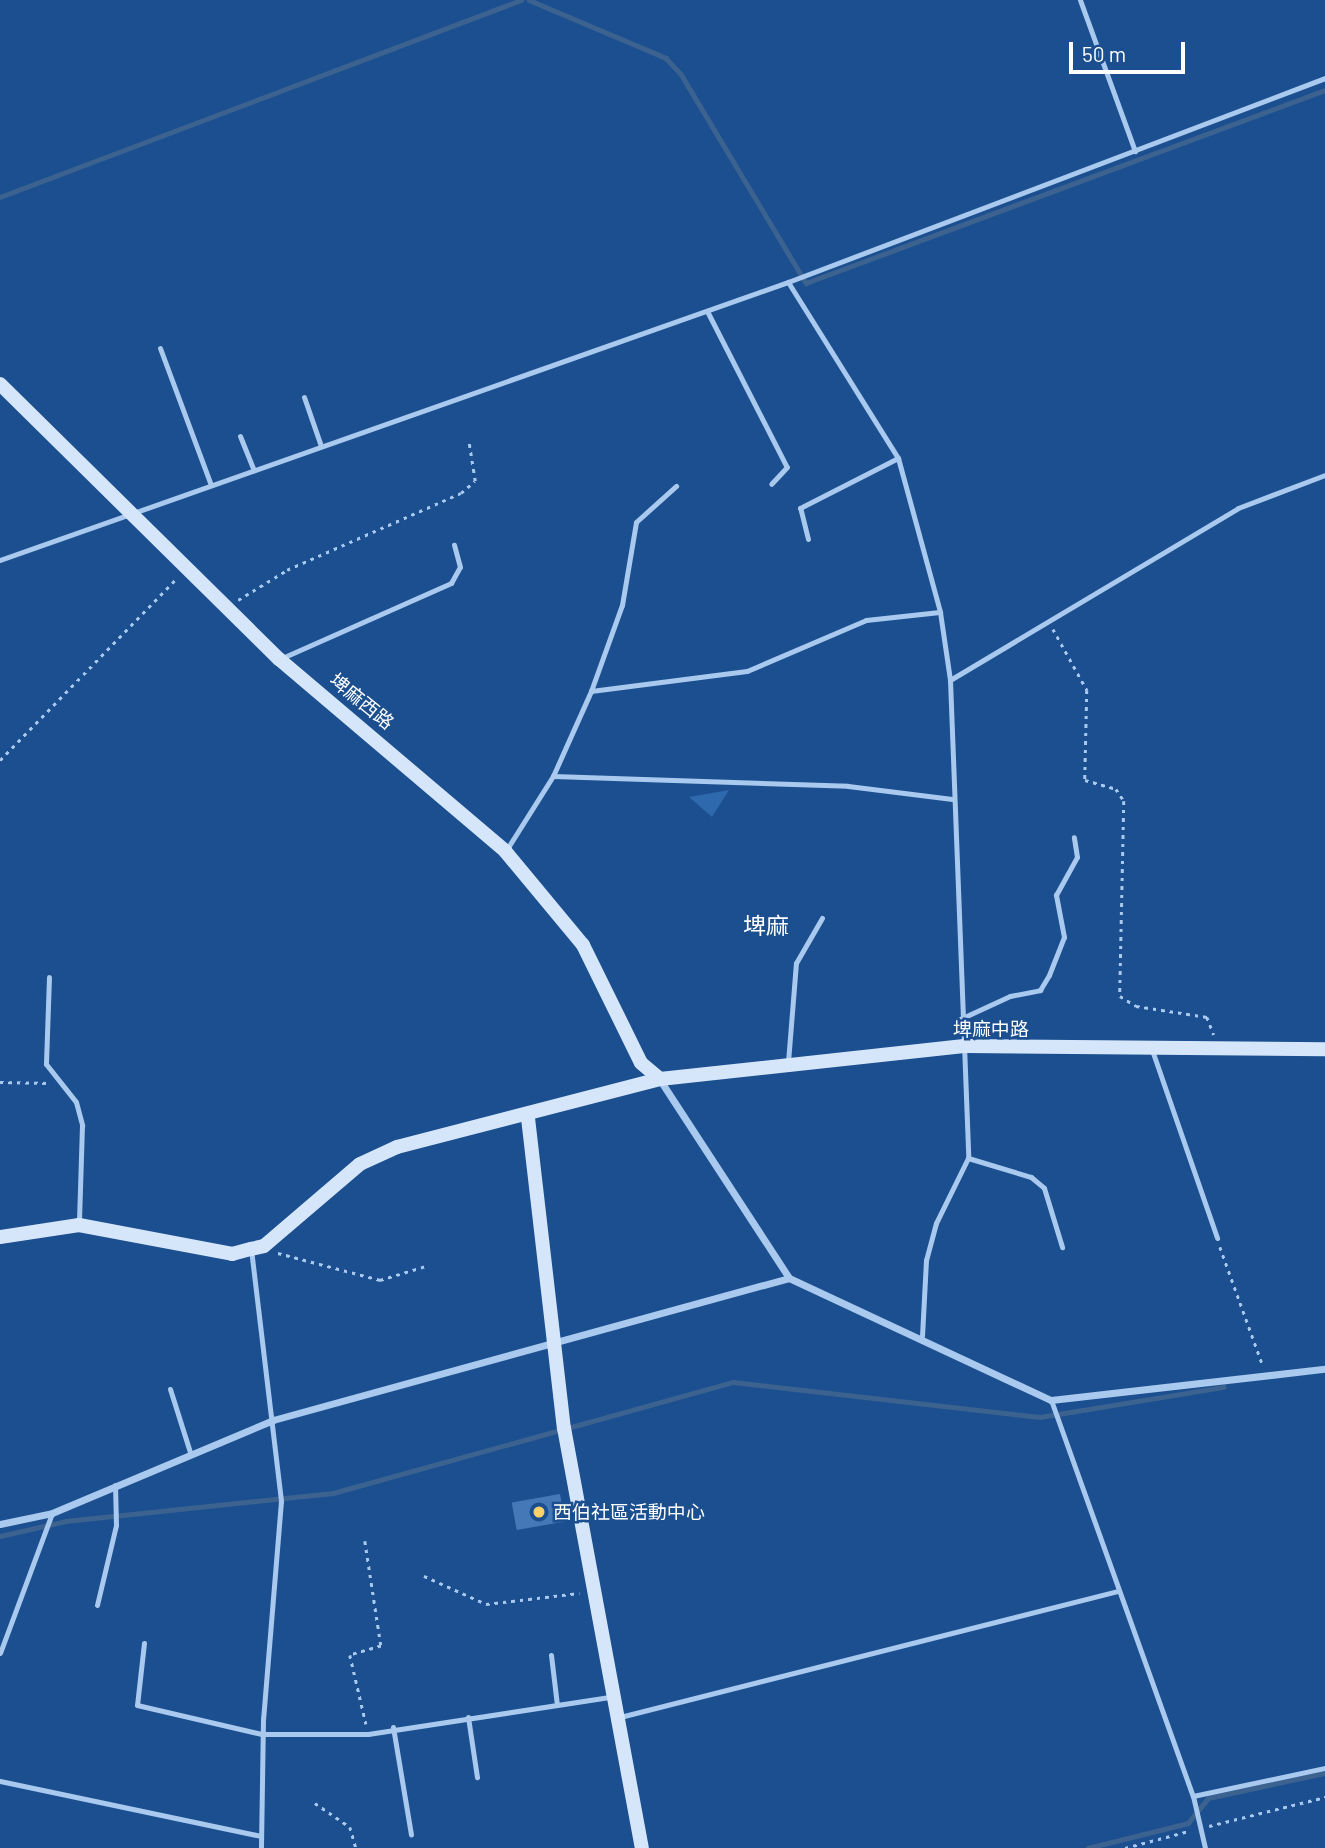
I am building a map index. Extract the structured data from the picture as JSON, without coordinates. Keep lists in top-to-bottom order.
{
  "streets": {
    "street": ["埤麻西路", "埤麻中路"]
  },
  "crossings": [
    ["埤麻西路", "埤麻中路"]
  ],
  "districts": ["埤麻"],
  "places": ["西伯社區活動中心"],
  "scale_bar": "50 m"
}
